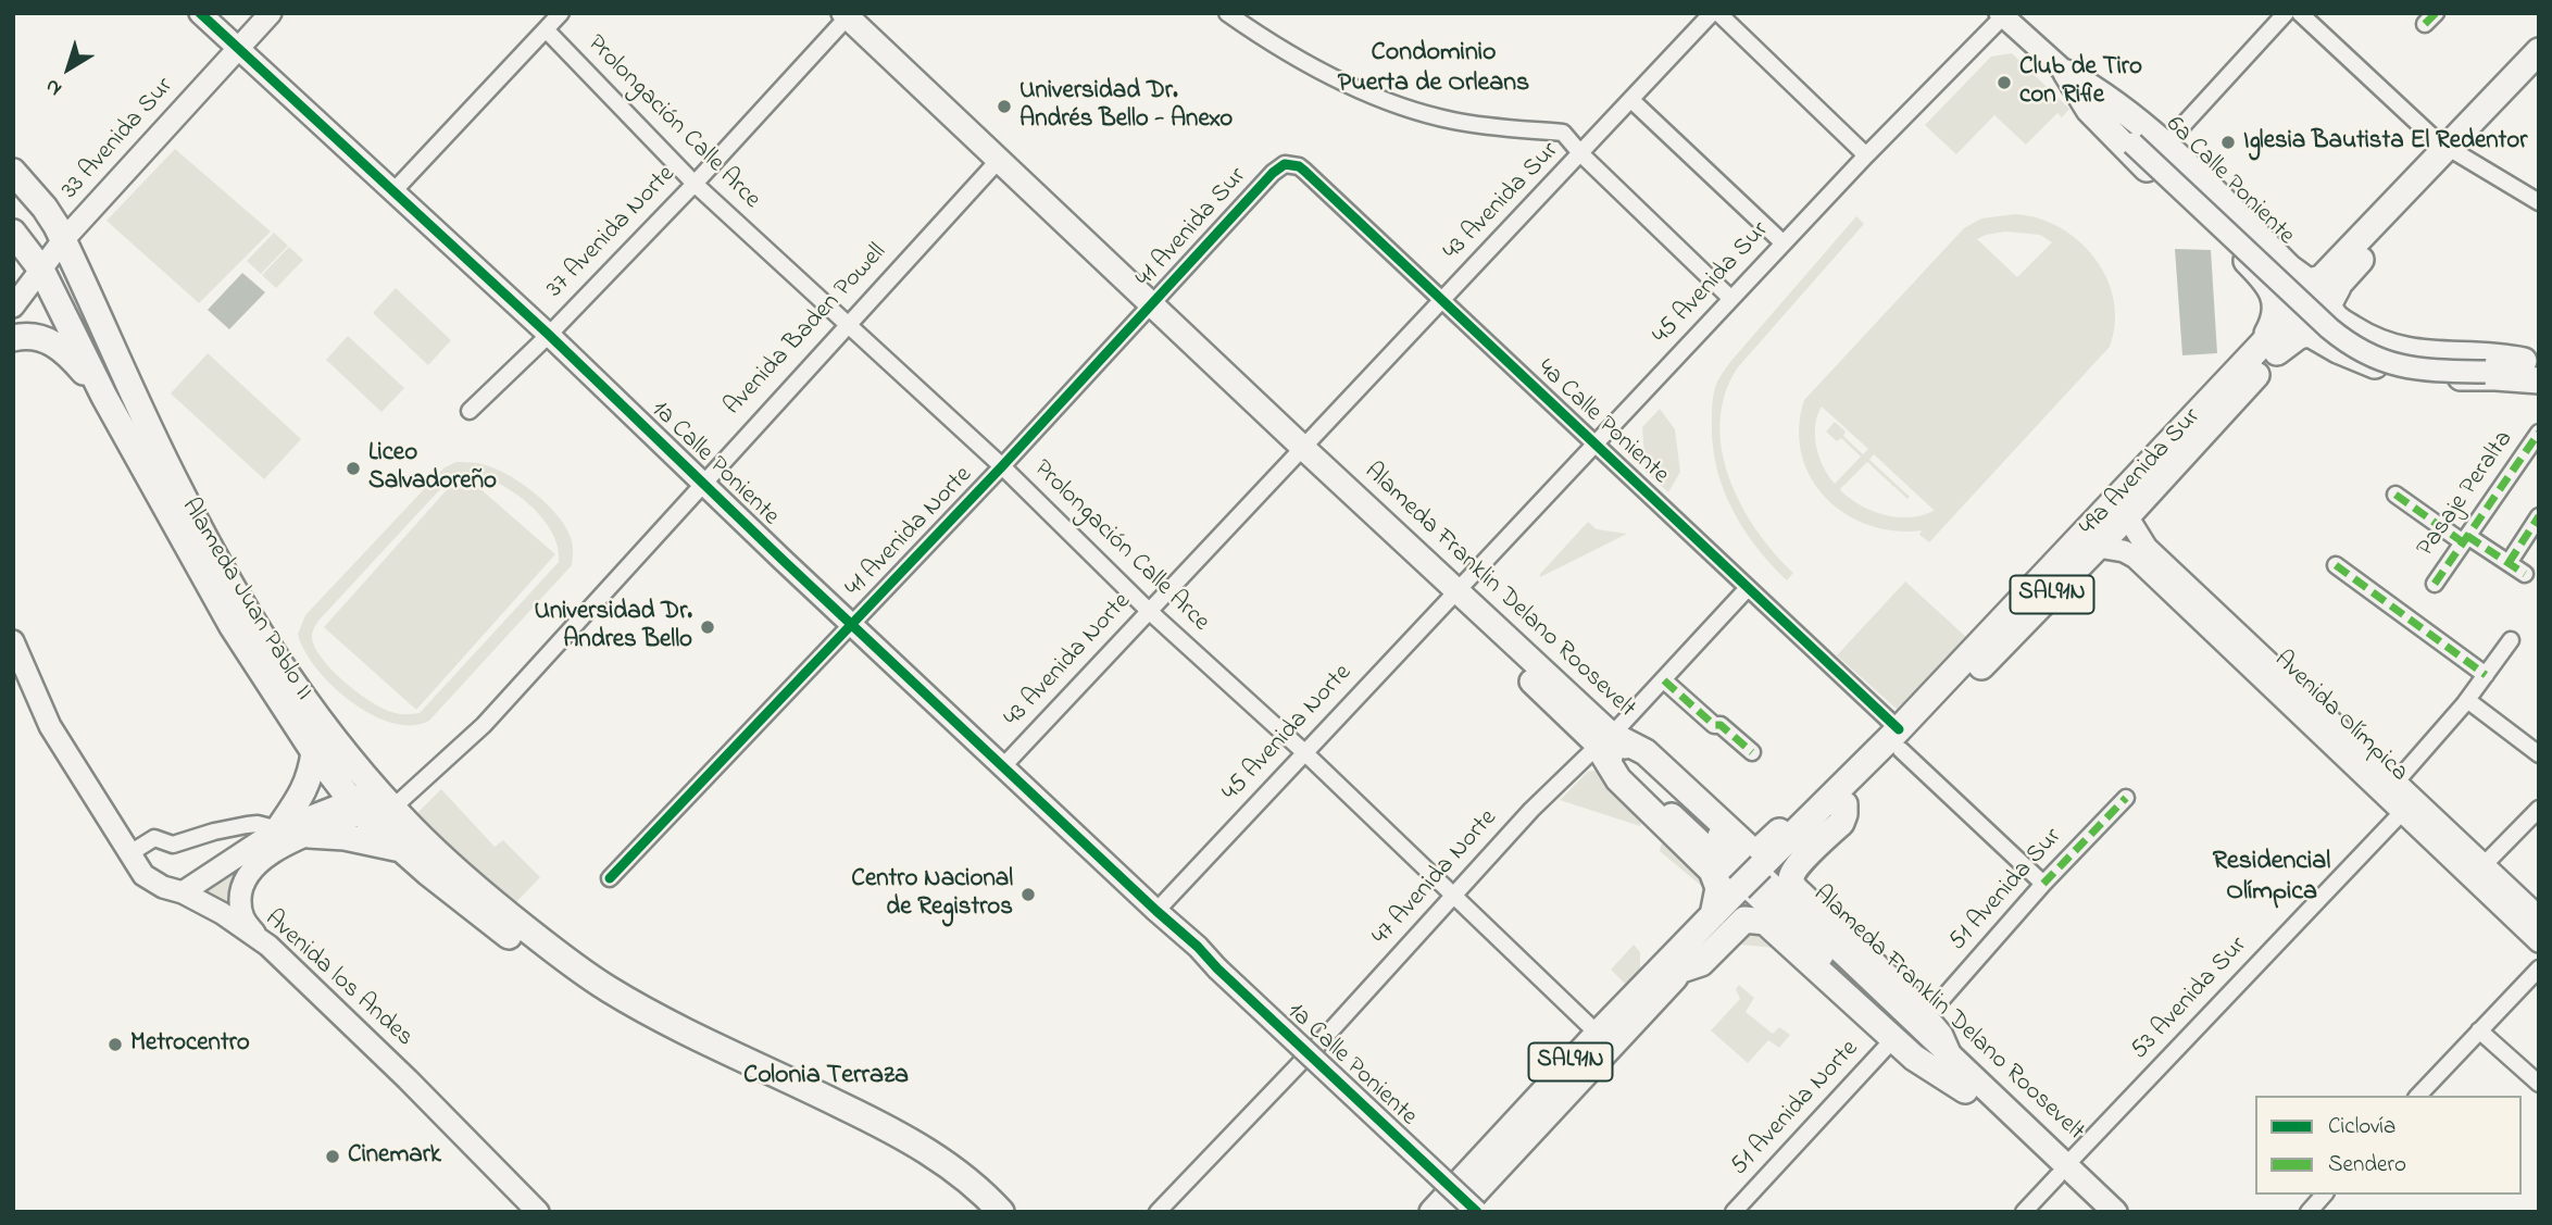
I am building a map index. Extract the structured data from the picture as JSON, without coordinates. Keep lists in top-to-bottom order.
{
  "streets": {
    "main road": [
      "49a Avenida Sur",
      "Alameda Franklin Delano Roosevelt",
      "SAL91N",
      "Alameda Juan Pablo II"
    ],
    "street": [
      "Prolongación Calle Arce",
      "33 Avenida Sur",
      "6a Calle Poniente",
      "43 Avenida Sur",
      "41 Avenida Sur",
      "37 Avenida Norte",
      "45 Avenida Sur",
      "Avenida Baden Powell",
      "4a Calle Poniente",
      "1a Calle Poniente",
      "Pasaje Peralta",
      "41 Avenida Norte",
      "43 Avenida Norte",
      "Avenida Olímpica",
      "45 Avenida Norte",
      "47 Avenida Norte",
      "51 Avenida Sur",
      "Avenida los Andes",
      "53 Avenida Sur",
      "51 Avenida Norte"
    ]
  },
  "crossings": [
    ["Prolongación Calle Arce", "37 Avenida Norte"],
    ["Prolongación Calle Arce", "Avenida Baden Powell"],
    ["Prolongación Calle Arce", "41 Avenida Norte"],
    ["Prolongación Calle Arce", "SAL91N"],
    ["Prolongación Calle Arce", "43 Avenida Norte"],
    ["Prolongación Calle Arce", "45 Avenida Norte"],
    ["Prolongación Calle Arce", "47 Avenida Norte"],
    ["33 Avenida Sur", "1a Calle Poniente"],
    ["33 Avenida Sur", "Alameda Juan Pablo II"],
    ["6a Calle Poniente", "45 Avenida Sur"],
    ["6a Calle Poniente", "49a Avenida Sur"],
    ["43 Avenida Sur", "4a Calle Poniente"],
    ["43 Avenida Sur", "Alameda Franklin Delano Roosevelt"],
    ["43 Avenida Sur", "43 Avenida Norte"],
    ["41 Avenida Sur", "4a Calle Poniente"],
    ["41 Avenida Sur", "41 Avenida Norte"],
    ["41 Avenida Sur", "Alameda Franklin Delano Roosevelt"],
    ["37 Avenida Norte", "1a Calle Poniente"],
    ["37 Avenida Norte", "Alameda Franklin Delano Roosevelt"],
    ["45 Avenida Sur", "4a Calle Poniente"],
    ["45 Avenida Sur", "Alameda Franklin Delano Roosevelt"],
    ["45 Avenida Sur", "45 Avenida Norte"],
    ["Avenida Baden Powell", "1a Calle Poniente"],
    ["Avenida Baden Powell", "Alameda Franklin Delano Roosevelt"],
    ["Avenida Baden Powell", "Alameda Juan Pablo II"],
    ["Avenida Baden Powell", "Avenida los Andes"],
    ["4a Calle Poniente", "49a Avenida Sur"],
    ["4a Calle Poniente", "47 Avenida Norte"],
    ["4a Calle Poniente", "51 Avenida Sur"],
    ["1a Calle Poniente", "41 Avenida Norte"],
    ["1a Calle Poniente", "SAL91N"],
    ["1a Calle Poniente", "43 Avenida Norte"],
    ["1a Calle Poniente", "45 Avenida Norte"],
    ["1a Calle Poniente", "47 Avenida Norte"],
    ["49a Avenida Sur", "SAL91N"],
    ["49a Avenida Sur", "Avenida Olímpica"],
    ["41 Avenida Norte", "Alameda Franklin Delano Roosevelt"],
    ["Alameda Franklin Delano Roosevelt", "43 Avenida Norte"],
    ["Alameda Franklin Delano Roosevelt", "45 Avenida Norte"],
    ["Alameda Franklin Delano Roosevelt", "47 Avenida Norte"],
    ["Alameda Franklin Delano Roosevelt", "53 Avenida Sur"],
    ["Avenida Olímpica", "53 Avenida Sur"]
  ],
  "districts": ["Condominio Puerta de Orleans", "Residencial Olímpica", "Colonia Terraza"],
  "places": [
    "Club de Tiro con Rifle",
    "Universidad Dr. Andrés Bello - Anexo",
    "Iglesia Bautista El Redentor",
    "Liceo Salvadoreño",
    "Universidad Dr. Andres Bello",
    "Centro Nacional de Registros",
    "Metrocentro",
    "Cinemark"
  ],
  "legend": ["Ciclovía", "Sendero"],
  "north": "bottom left"
}
